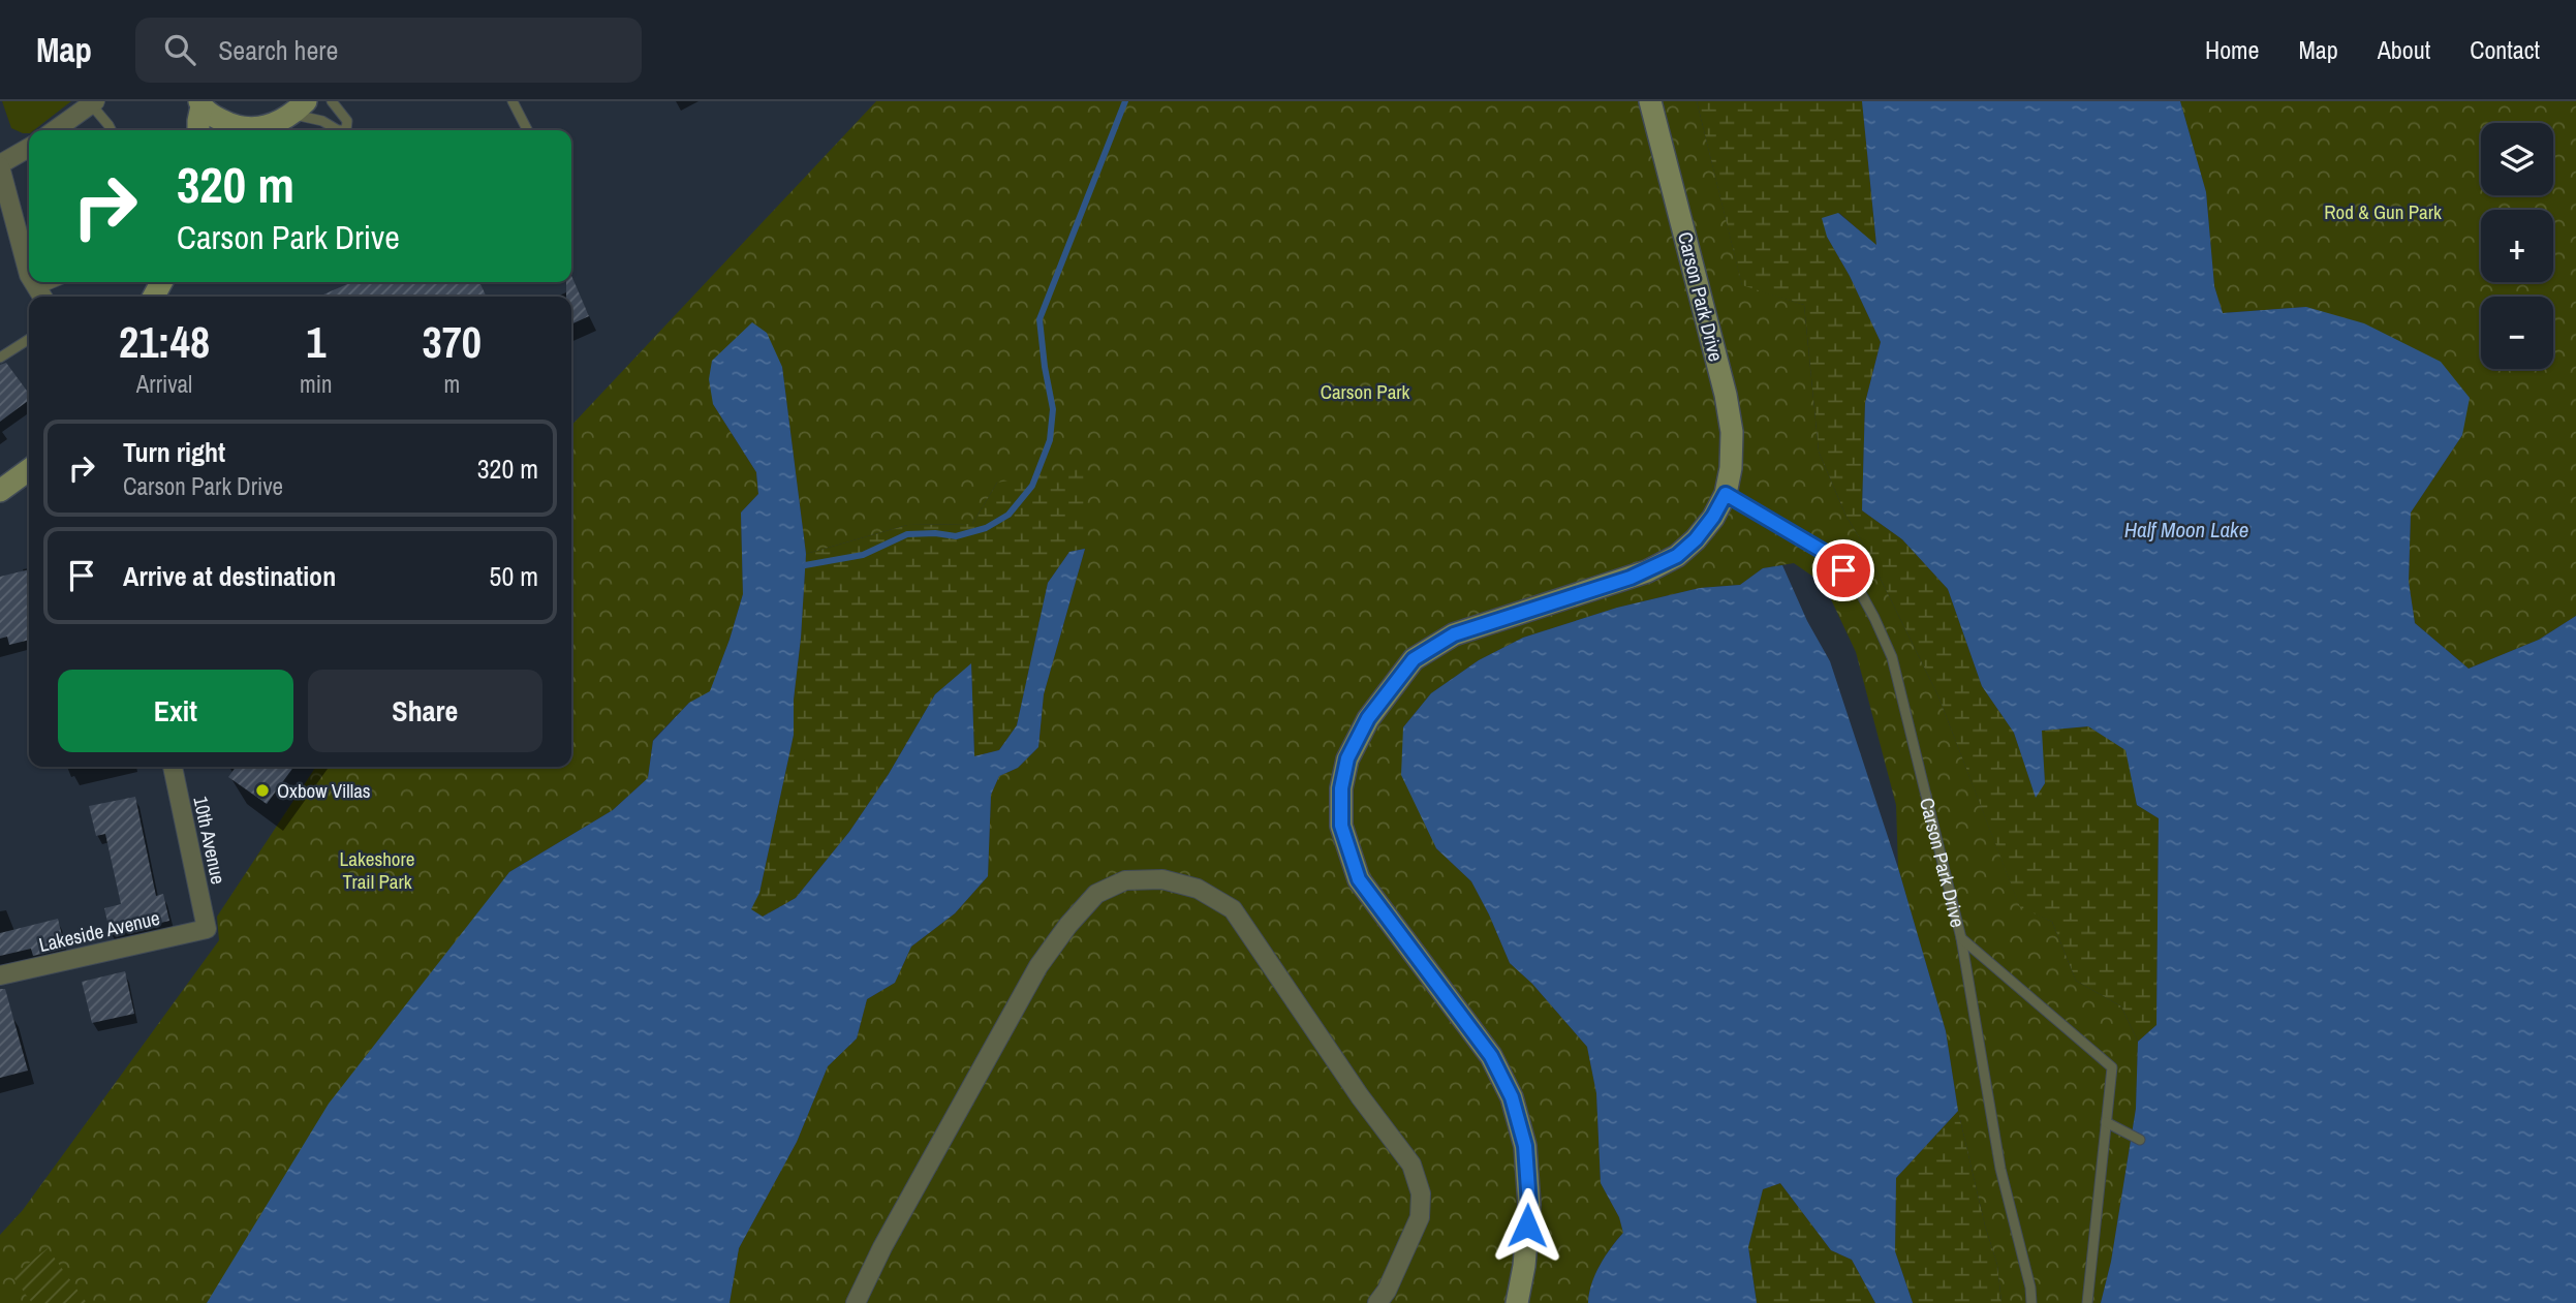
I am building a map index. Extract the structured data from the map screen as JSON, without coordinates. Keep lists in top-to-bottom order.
{
  "streets": {
    "street": ["Carson Park Drive", "10th Avenue", "Lakeside Avenue"]
  },
  "crossings": [
    ["10th Avenue", "Lakeside Avenue"]
  ],
  "water": ["Half Moon Lake"],
  "parks": ["Rod & Gun Park", "Carson Park", "Lakeshore Trail Park"],
  "places": ["Oxbow Villas"],
  "page": {
    "header": "Map",
    "search": "Search here",
    "nav": [
      "Home",
      "Map",
      "About",
      "Contact"
    ],
    "map_buttons": ["+", "−"],
    "turn": ["320 m", "Carson Park Drive"],
    "eta": [
      "21:48",
      "Arrival",
      "1",
      "min",
      "370",
      "m"
    ],
    "list": [
      {
        "name": "Turn right",
        "note": "Carson Park Drive",
        "value": "320 m"
      },
      {
        "name": "Arrive at destination",
        "value": "50 m"
      }
    ],
    "buttons": ["Exit", "Share"]
  }
}
